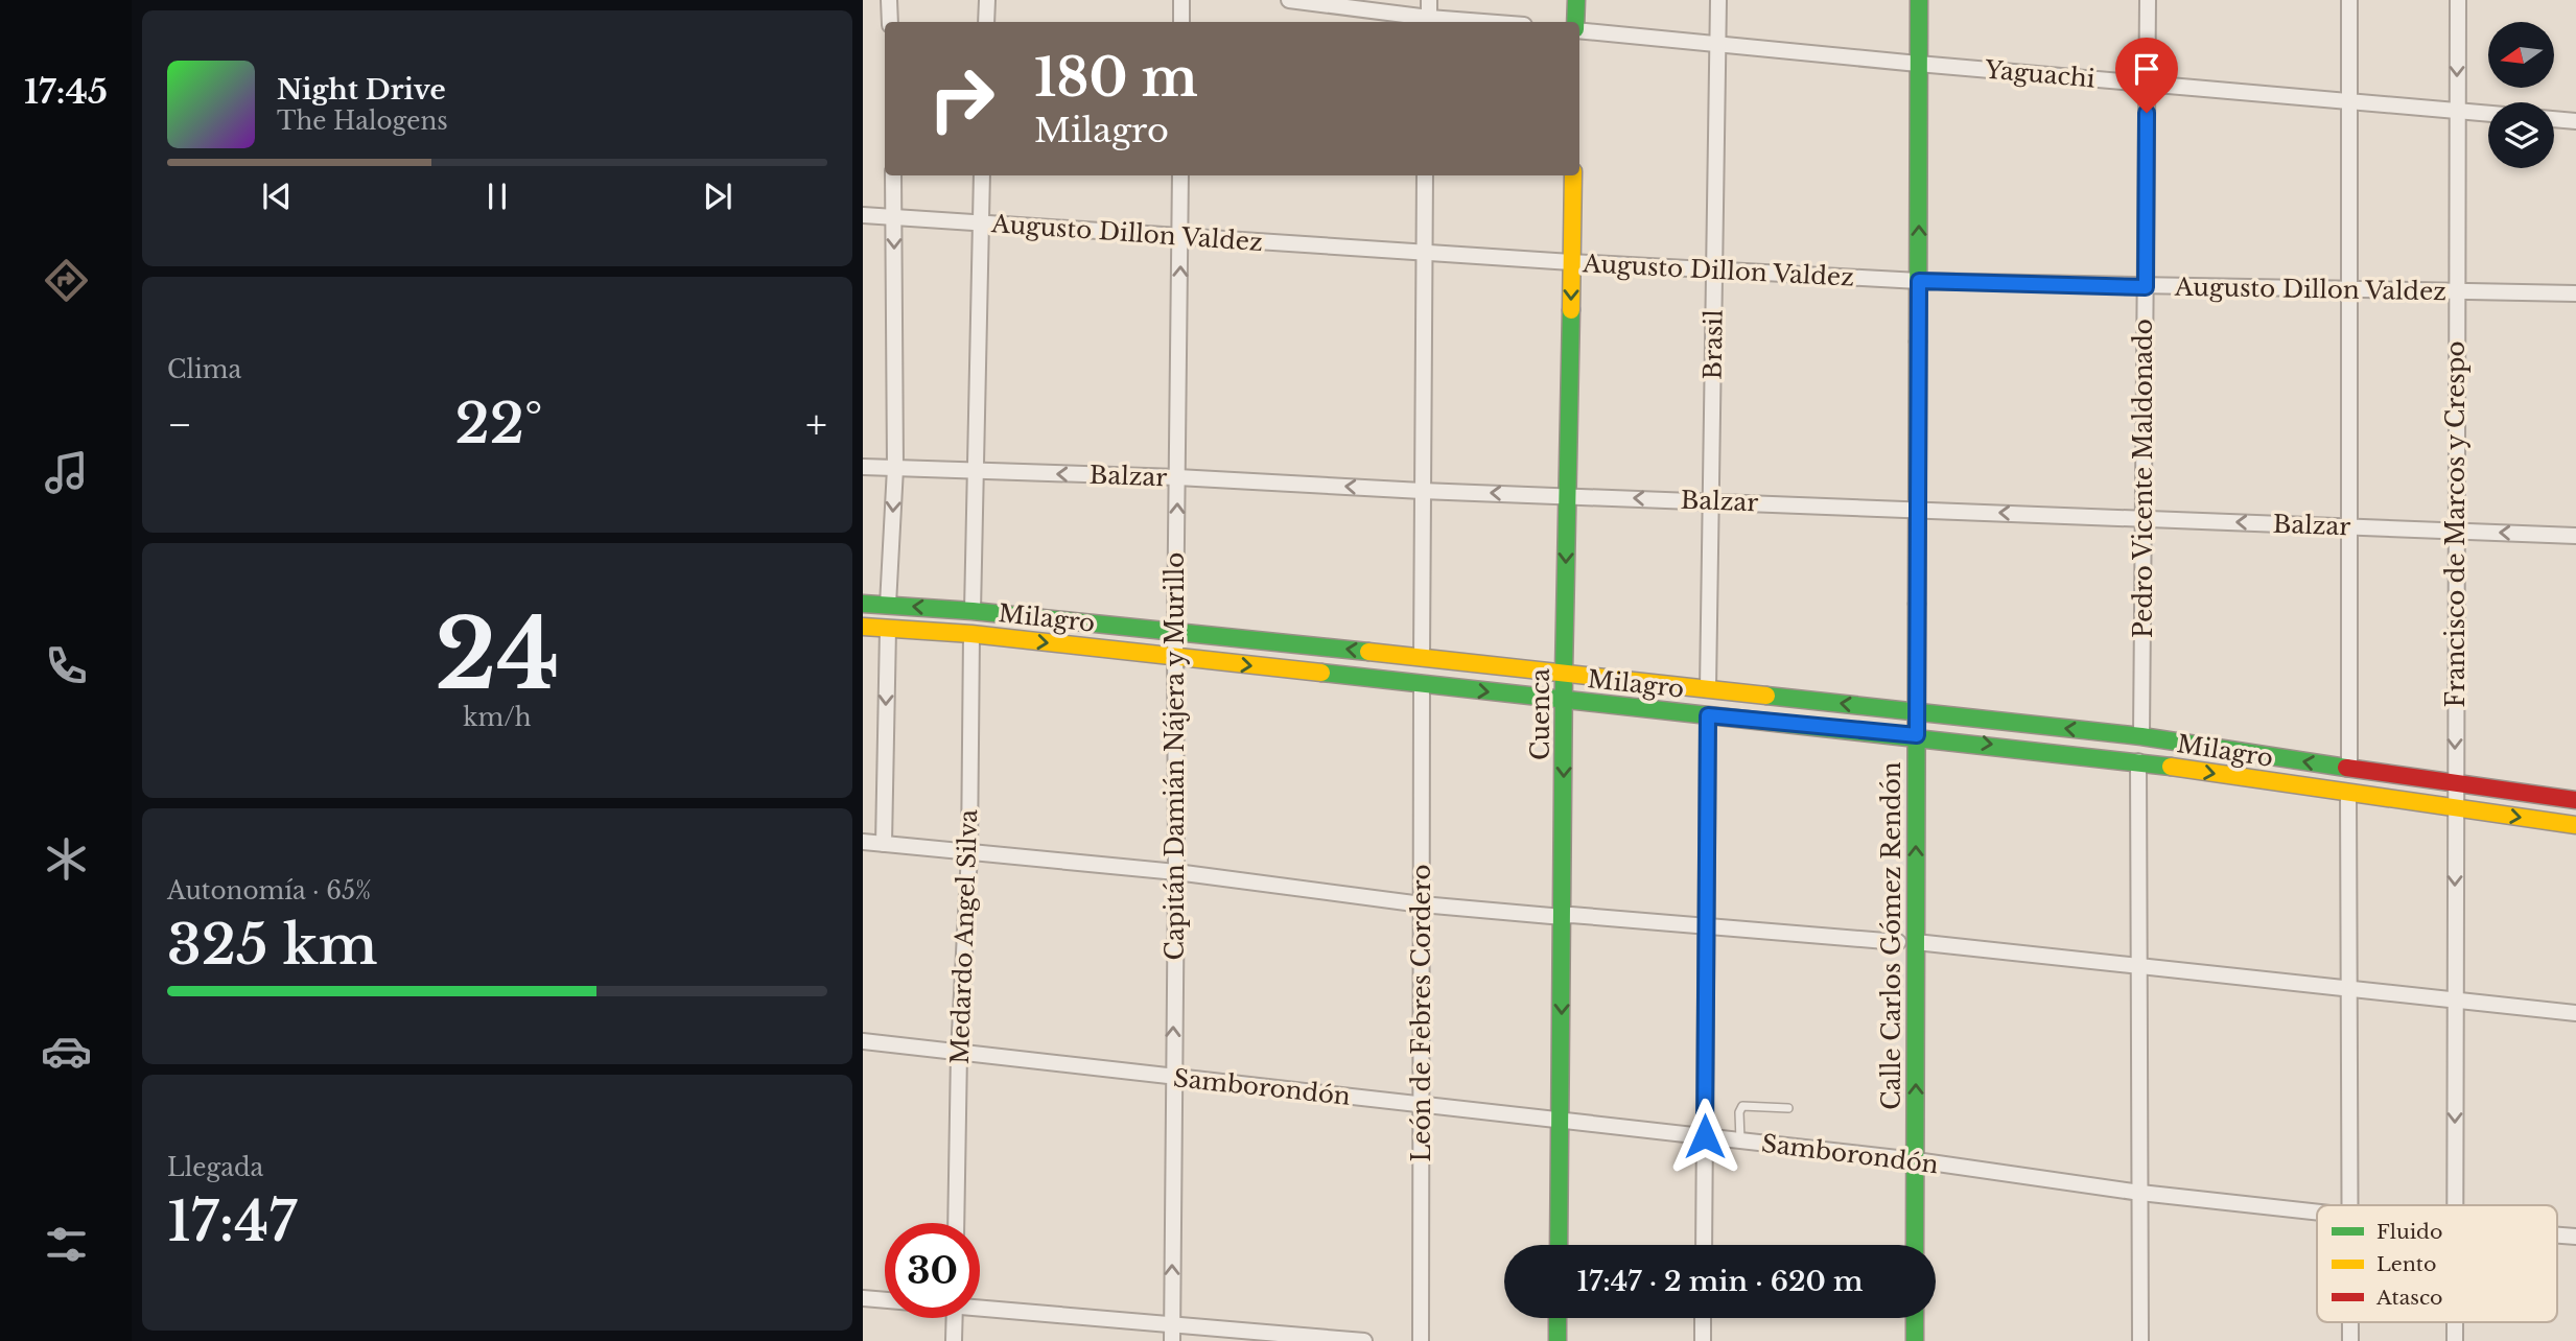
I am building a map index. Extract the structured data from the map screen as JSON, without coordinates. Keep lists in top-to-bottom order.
{
  "streets": {
    "main road": ["Milagro", "Cuenca", "Calle Carlos Gómez Rendón"],
    "street": [
      "Yaguachi",
      "Augusto Dillon Valdez",
      "Brasil",
      "Balzar",
      "Pedro Vicente Maldonado",
      "Francisco de Marcos y Crespo",
      "Capitán Damián Nájera y Murillo",
      "Medardo Angel Silva",
      "León de Febres Cordero",
      "Samborondón"
    ]
  },
  "crossings": [
    ["Yaguachi", "Brasil"],
    ["Yaguachi", "Pedro Vicente Maldonado"],
    ["Yaguachi", "Francisco de Marcos y Crespo"],
    ["Yaguachi", "Calle Carlos Gómez Rendón"],
    ["Augusto Dillon Valdez", "Brasil"],
    ["Augusto Dillon Valdez", "Pedro Vicente Maldonado"],
    ["Augusto Dillon Valdez", "Francisco de Marcos y Crespo"],
    ["Augusto Dillon Valdez", "Cuenca"],
    ["Augusto Dillon Valdez", "Capitán Damián Nájera y Murillo"],
    ["Augusto Dillon Valdez", "Calle Carlos Gómez Rendón"],
    ["Brasil", "Balzar"],
    ["Brasil", "Milagro"],
    ["Balzar", "Pedro Vicente Maldonado"],
    ["Balzar", "Francisco de Marcos y Crespo"],
    ["Balzar", "Cuenca"],
    ["Balzar", "Capitán Damián Nájera y Murillo"],
    ["Balzar", "Calle Carlos Gómez Rendón"],
    ["Pedro Vicente Maldonado", "Milagro"],
    ["Francisco de Marcos y Crespo", "Milagro"],
    ["Milagro", "Cuenca"],
    ["Milagro", "Capitán Damián Nájera y Murillo"],
    ["Milagro", "Calle Carlos Gómez Rendón"],
    ["Milagro", "Medardo Angel Silva"],
    ["Milagro", "León de Febres Cordero"],
    ["Cuenca", "Samborondón"],
    ["Capitán Damián Nájera y Murillo", "Samborondón"],
    ["Calle Carlos Gómez Rendón", "Samborondón"],
    ["Medardo Angel Silva", "Samborondón"],
    ["León de Febres Cordero", "Samborondón"]
  ],
  "one_way": [
    "Balzar",
    "Cuenca",
    "Capitán Damián Nájera y Murillo",
    "Calle Carlos Gómez Rendón"
  ],
  "legend": ["Fluido", "Lento", "Atasco"],
  "north": "left",
  "page": {
    "tabs": "17:45",
    "turn": ["180 m", "Milagro"],
    "song": ["Night Drive", "The Halogens"],
    "tile": [
      "Clima",
      ["24", "km/h"],
      ["Autonomía · 65%", "325 km"],
      ["Llegada", "17:47"]
    ],
    "heat": ["−", "22°", "+"],
    "limit": "30",
    "trip": "17:47 · 2 min · 620 m"
  }
}
